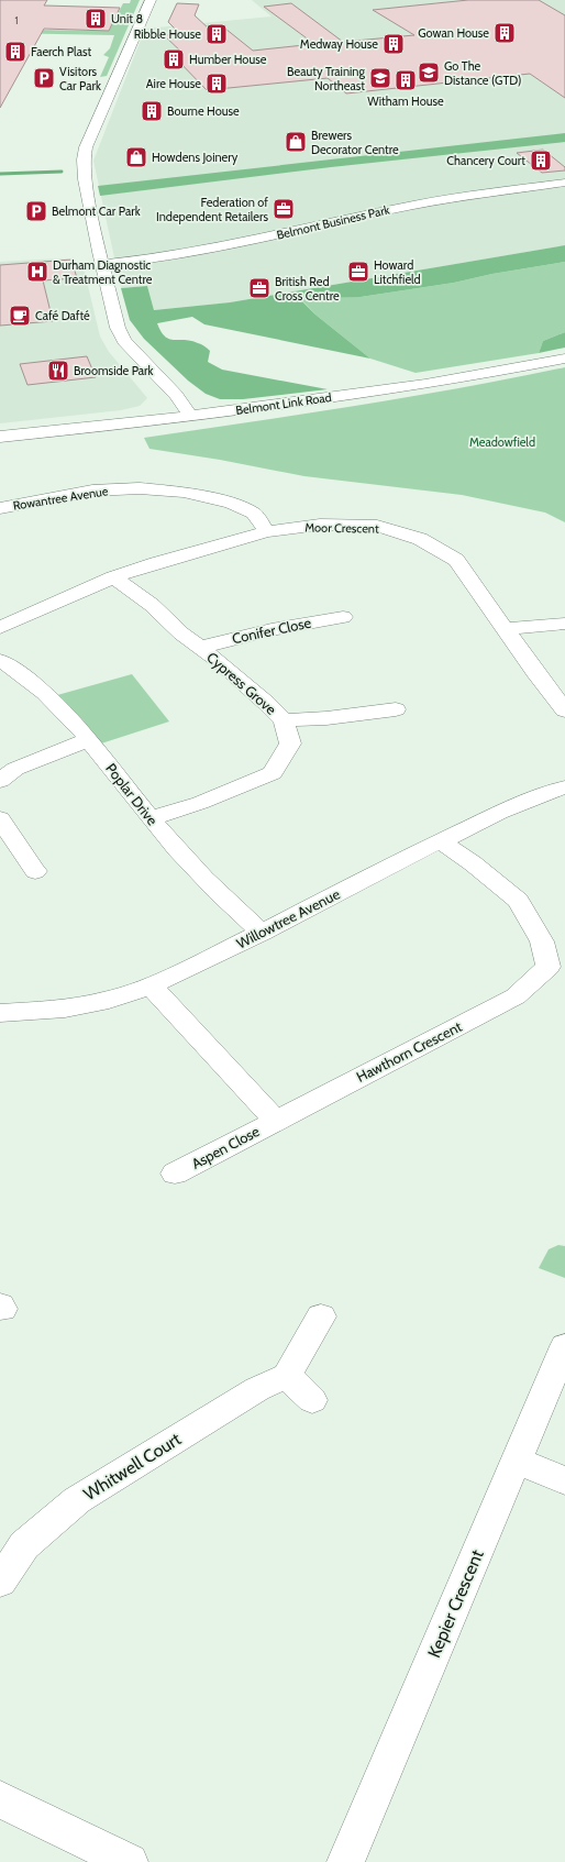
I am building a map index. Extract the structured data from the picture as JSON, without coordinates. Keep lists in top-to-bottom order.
{
  "streets": {
    "street": [
      "Belmont Business Park",
      "Belmont Link Road",
      "Rowantree Avenue",
      "Moor Crescent",
      "Conifer Close",
      "Cypress Grove",
      "Poplar Drive",
      "Willowtree Avenue",
      "Hawthorn Crescent",
      "Aspen Close",
      "Whitwell Court",
      "Kepier Crescent"
    ]
  },
  "crossings": [
    ["Rowantree Avenue", "Moor Crescent"],
    ["Moor Crescent", "Cypress Grove"],
    ["Conifer Close", "Cypress Grove"],
    ["Cypress Grove", "Poplar Drive"],
    ["Poplar Drive", "Willowtree Avenue"],
    ["Willowtree Avenue", "Hawthorn Crescent"],
    ["Hawthorn Crescent", "Aspen Close"]
  ],
  "parks": ["Meadowfield"],
  "places": {
    "building": [
      "Unit 8",
      "Gowan House",
      "Ribble House",
      "Medway House",
      "Faerch Plast",
      "Humber House",
      "Witham House",
      "Aire House",
      "Bourne House",
      "Chancery Court"
    ],
    "school or university": ["Go The Distance (GTD)", "Beauty Training Northeast"],
    "parking": ["Visitors Car Park", "Belmont Car Park"],
    "shop": ["Brewers Decorator Centre", "Howdens Joinery"],
    "office": ["Federation of Independent Retailers", "Howard Litchfield", "British Red Cross Centre"],
    "hospital": ["Durham Diagnostic & Treatment Centre"],
    "cafe": ["Café Dafté"],
    "restaurant": ["Broomside Park"]
  },
  "house_numbers": ["1"]
}
